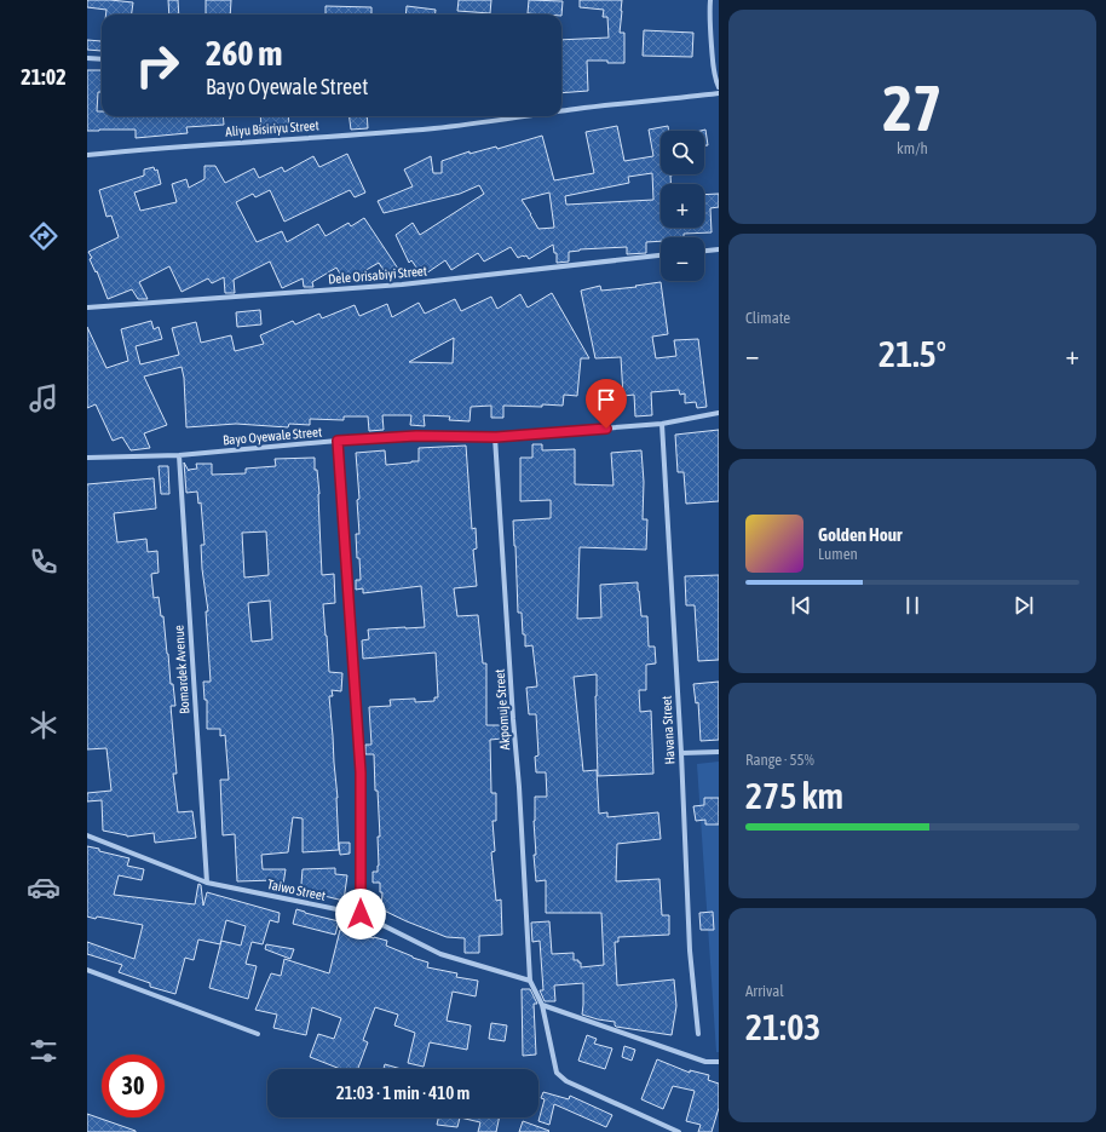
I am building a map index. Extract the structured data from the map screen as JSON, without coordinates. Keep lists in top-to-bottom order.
{
  "streets": {
    "street": [
      "Aliyu Bisiriyu Street",
      "Dele Orisabiyi Street",
      "Bayo Oyewale Street",
      "Bomardek Avenue",
      "Akpomuje Street",
      "Havana Street",
      "Taiwo Street"
    ]
  },
  "crossings": [
    ["Bayo Oyewale Street", "Bomardek Avenue"],
    ["Bayo Oyewale Street", "Akpomuje Street"],
    ["Bayo Oyewale Street", "Havana Street"],
    ["Bomardek Avenue", "Taiwo Street"],
    ["Akpomuje Street", "Taiwo Street"]
  ],
  "page": {
    "tabs": "21:02",
    "tile": [
      ["27", "km/h"],
      "Climate",
      ["Range · 55%", "275 km"],
      ["Arrival", "21:03"]
    ],
    "turn": ["260 m", "Bayo Oyewale Street"],
    "map_buttons": ["+", "−"],
    "heat": ["−", "21.5°", "+"],
    "song": ["Golden Hour", "Lumen"],
    "limit": "30",
    "trip": "21:03 · 1 min · 410 m"
  }
}
